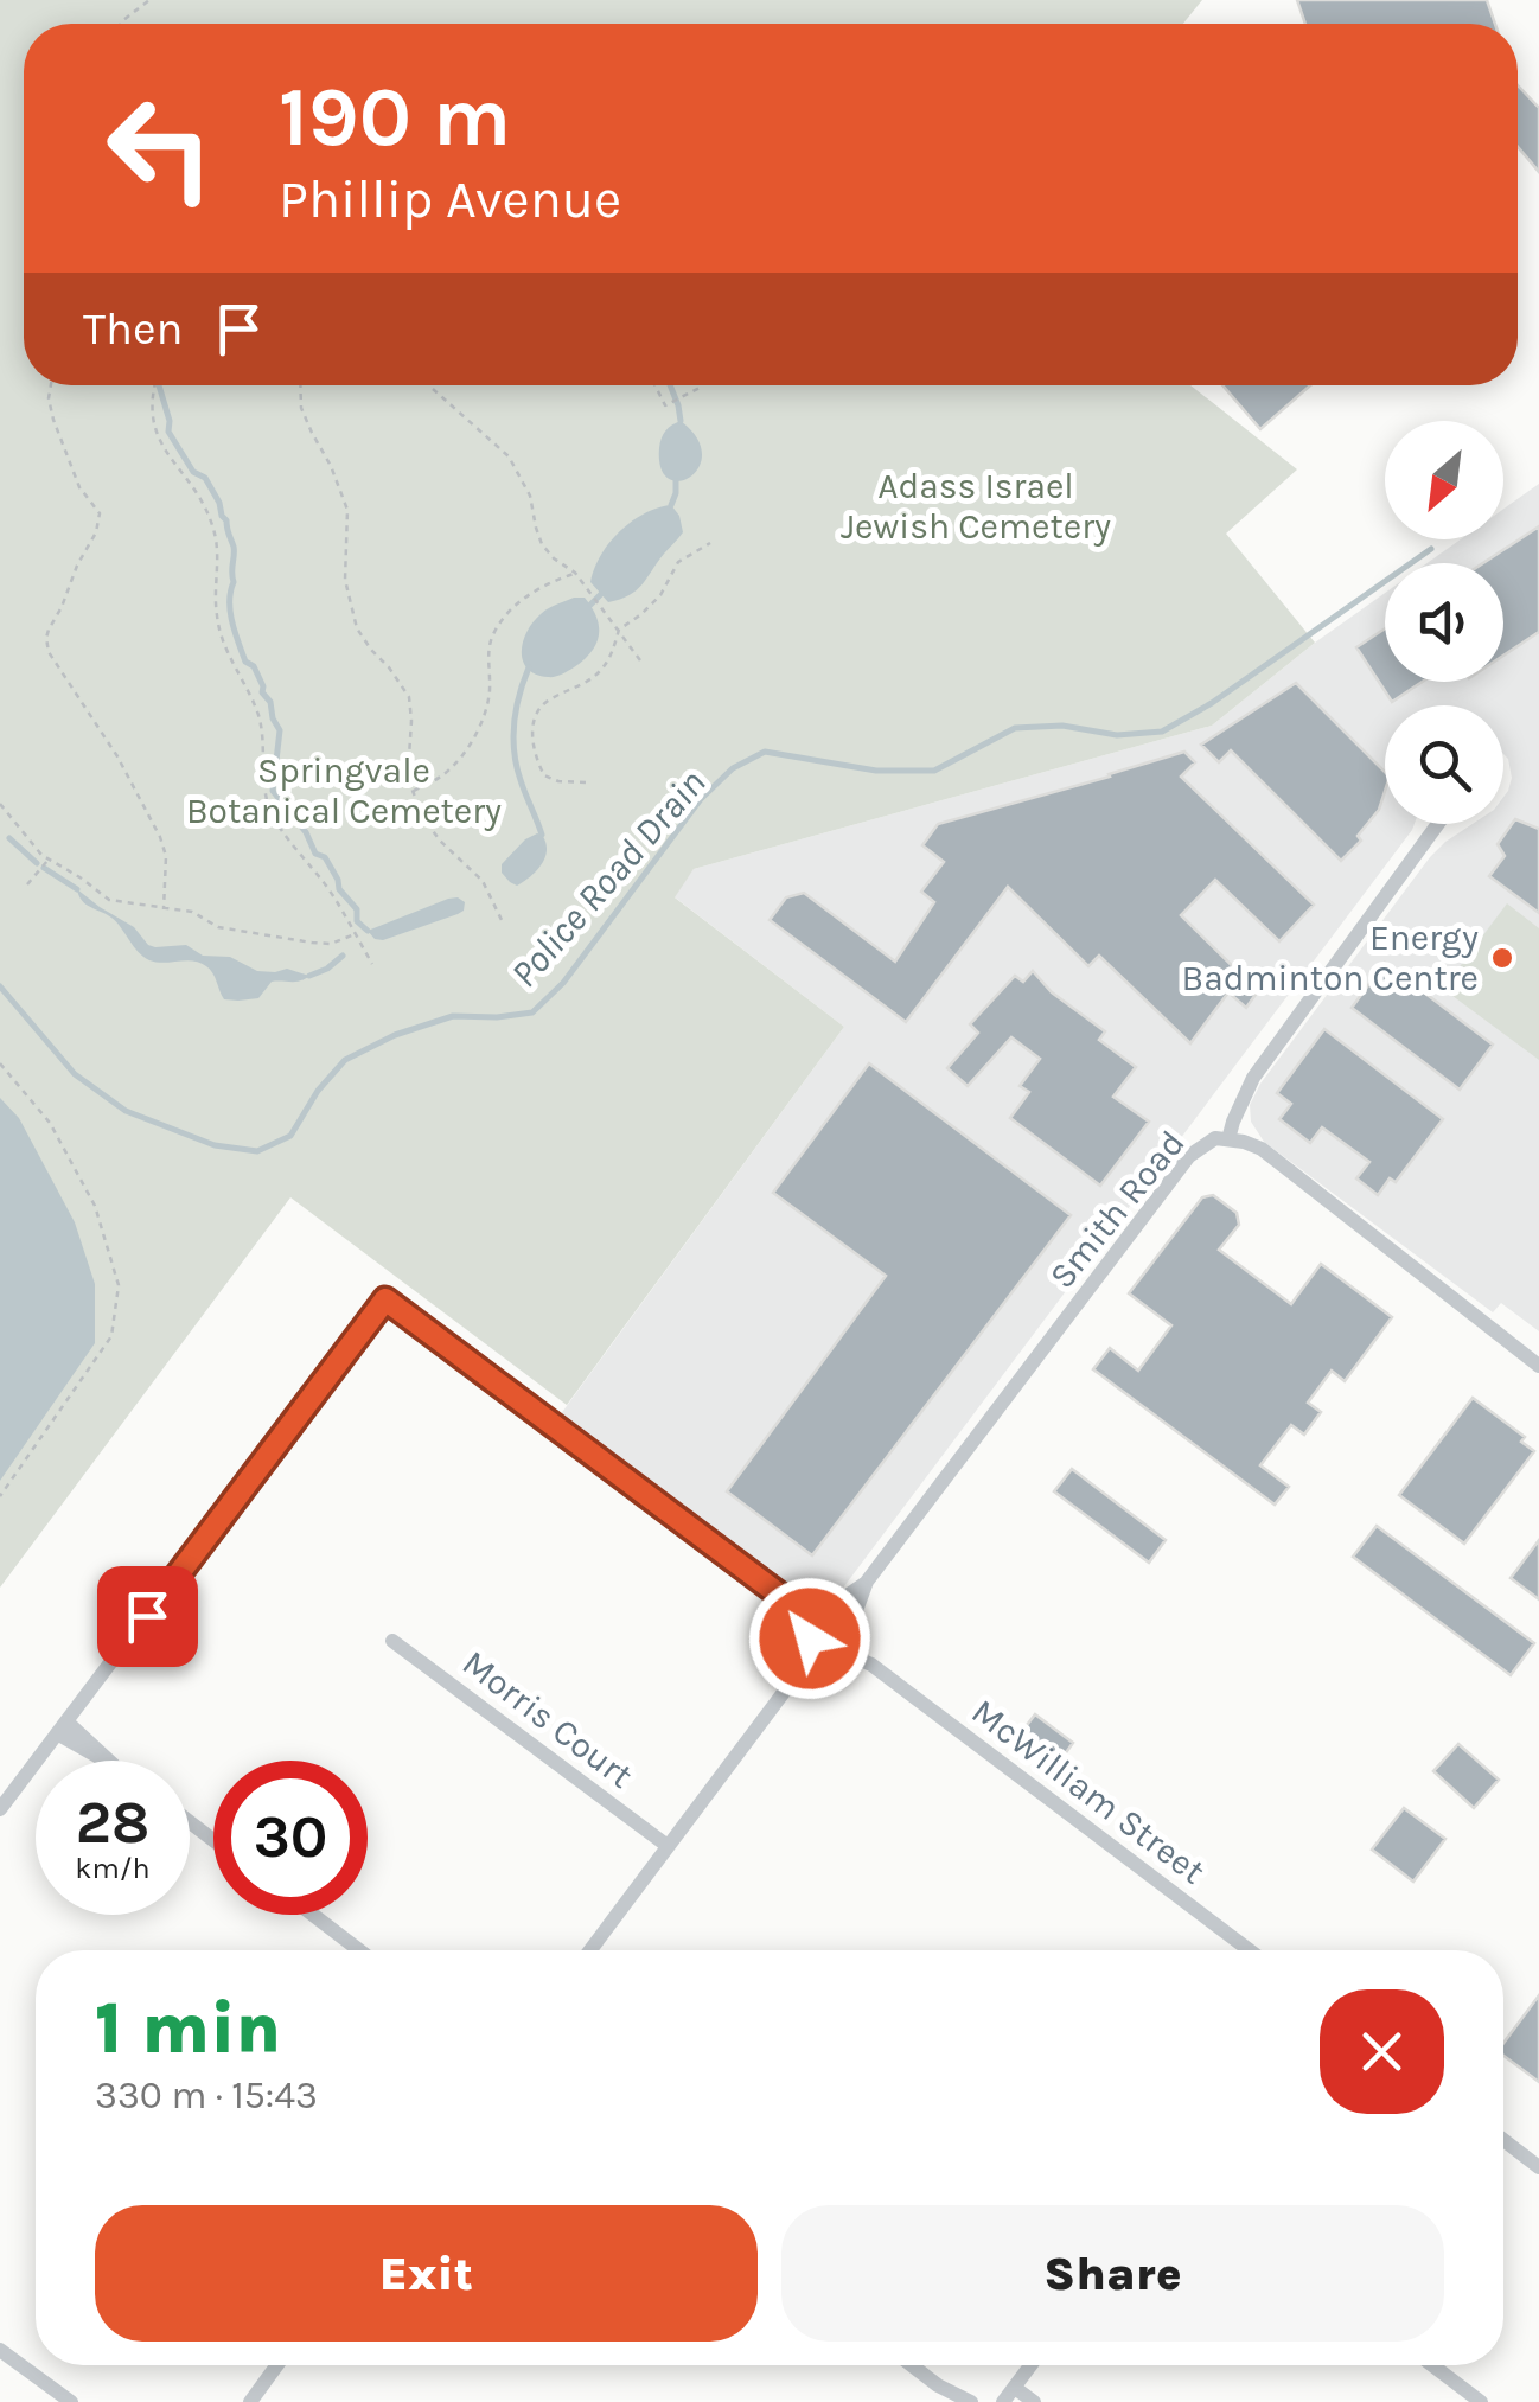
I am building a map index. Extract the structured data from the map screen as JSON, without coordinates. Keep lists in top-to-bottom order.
{
  "streets": {
    "street": ["Smith Road", "Morris Court", "McWilliam Street"]
  },
  "crossings": [
    ["Smith Road", "McWilliam Street"]
  ],
  "water": ["Police Road Drain"],
  "parks": ["Adass Israel Jewish Cemetery", "Springvale Botanical Cemetery"],
  "places": ["Energy Badminton Centre"],
  "north": "bottom left",
  "page": {
    "turn": ["190 m", "Phillip Avenue"],
    "then": "Then",
    "speed": "28 km/h",
    "limit": "30",
    "heading": ["1 min", "330 m · 15:43"],
    "buttons": ["Exit", "Share"]
  }
}
